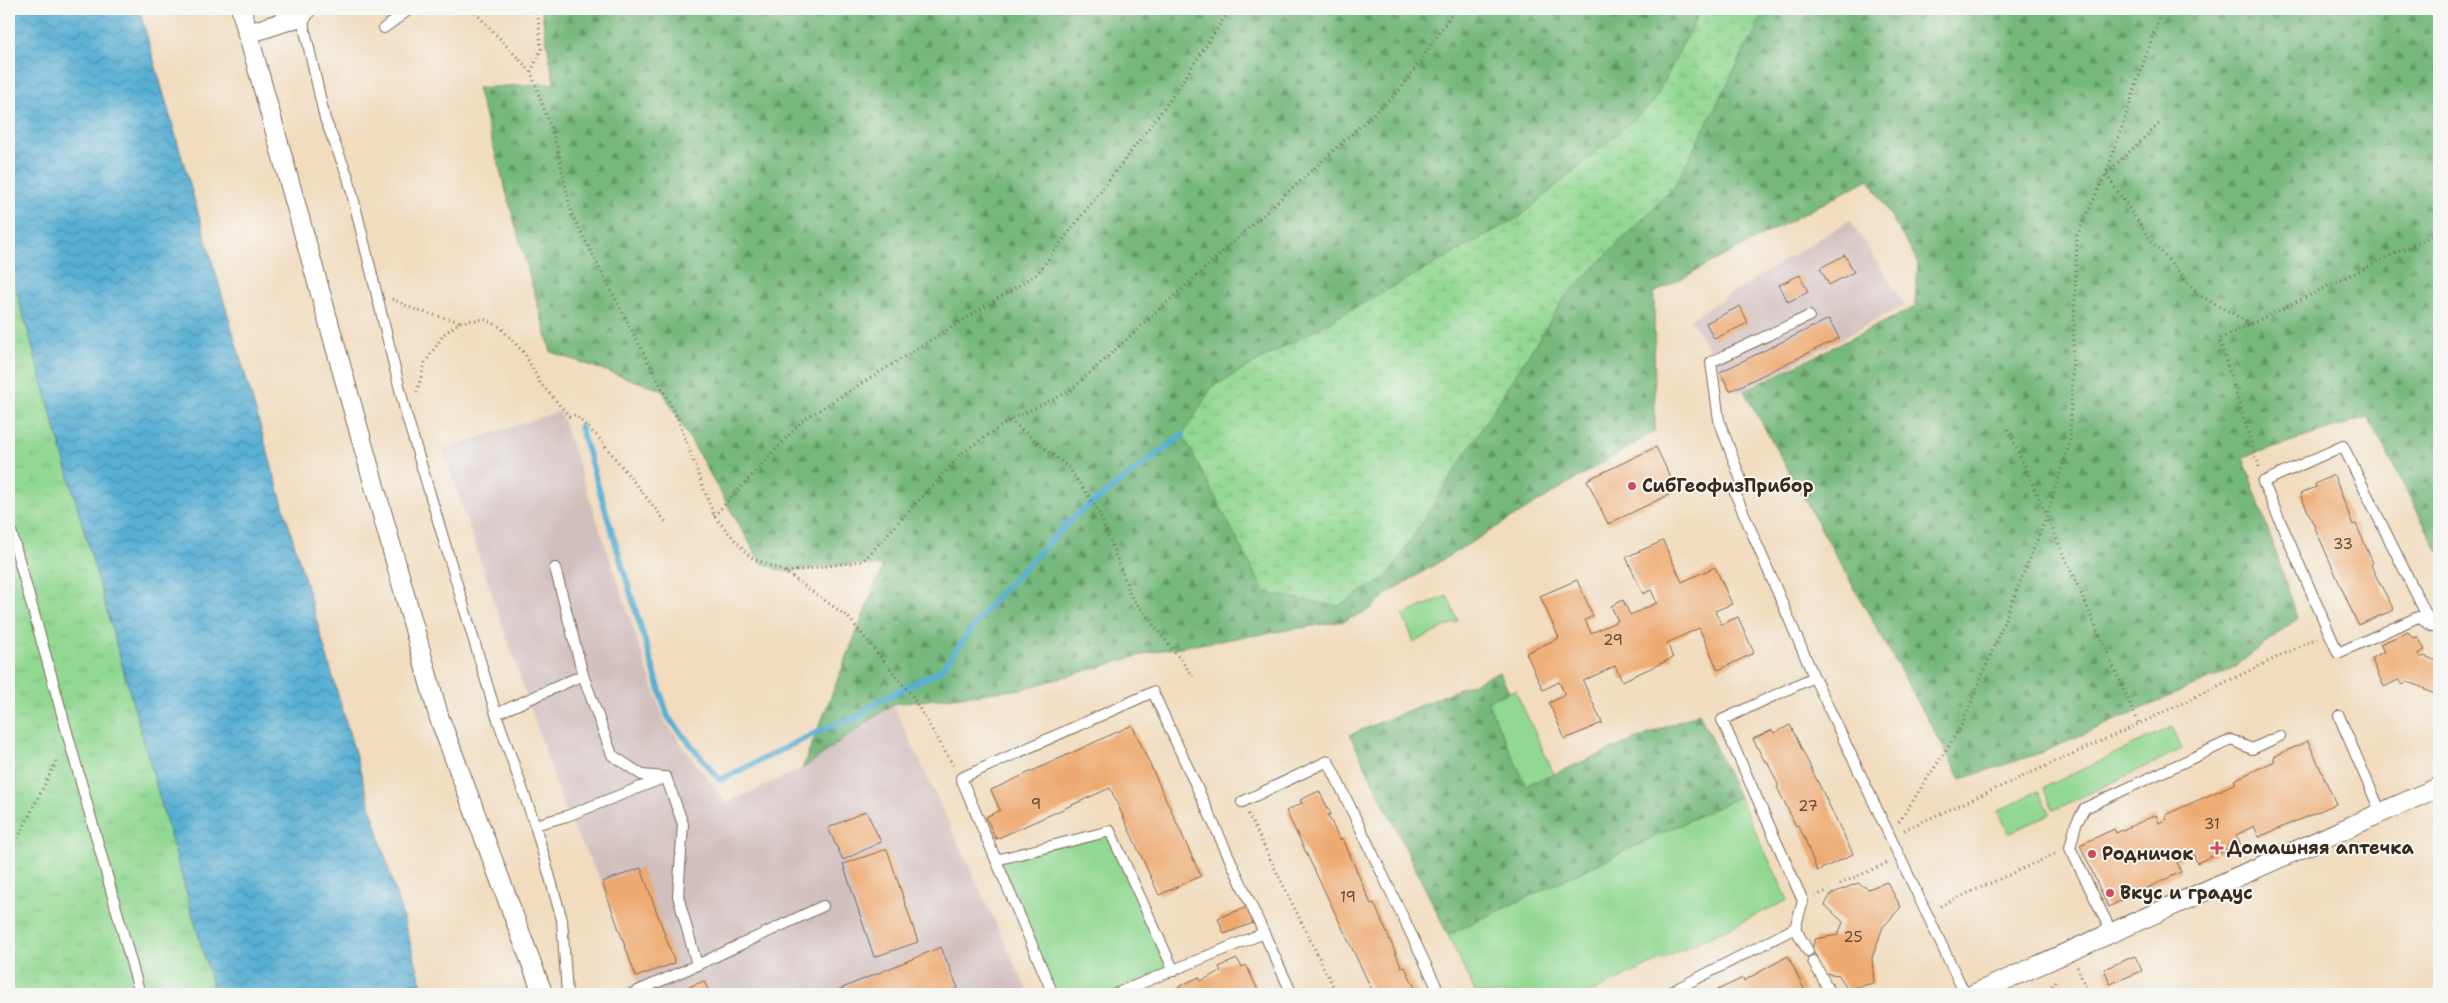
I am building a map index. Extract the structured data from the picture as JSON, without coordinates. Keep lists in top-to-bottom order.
{
  "places": {
    "other": ["СибГеофизПрибор", "Родничок", "Вкус и градус"],
    "health": ["Домашняя аптечка"]
  },
  "house_numbers": [
    "33",
    "29",
    "9",
    "27",
    "31",
    "19",
    "25"
  ]
}
